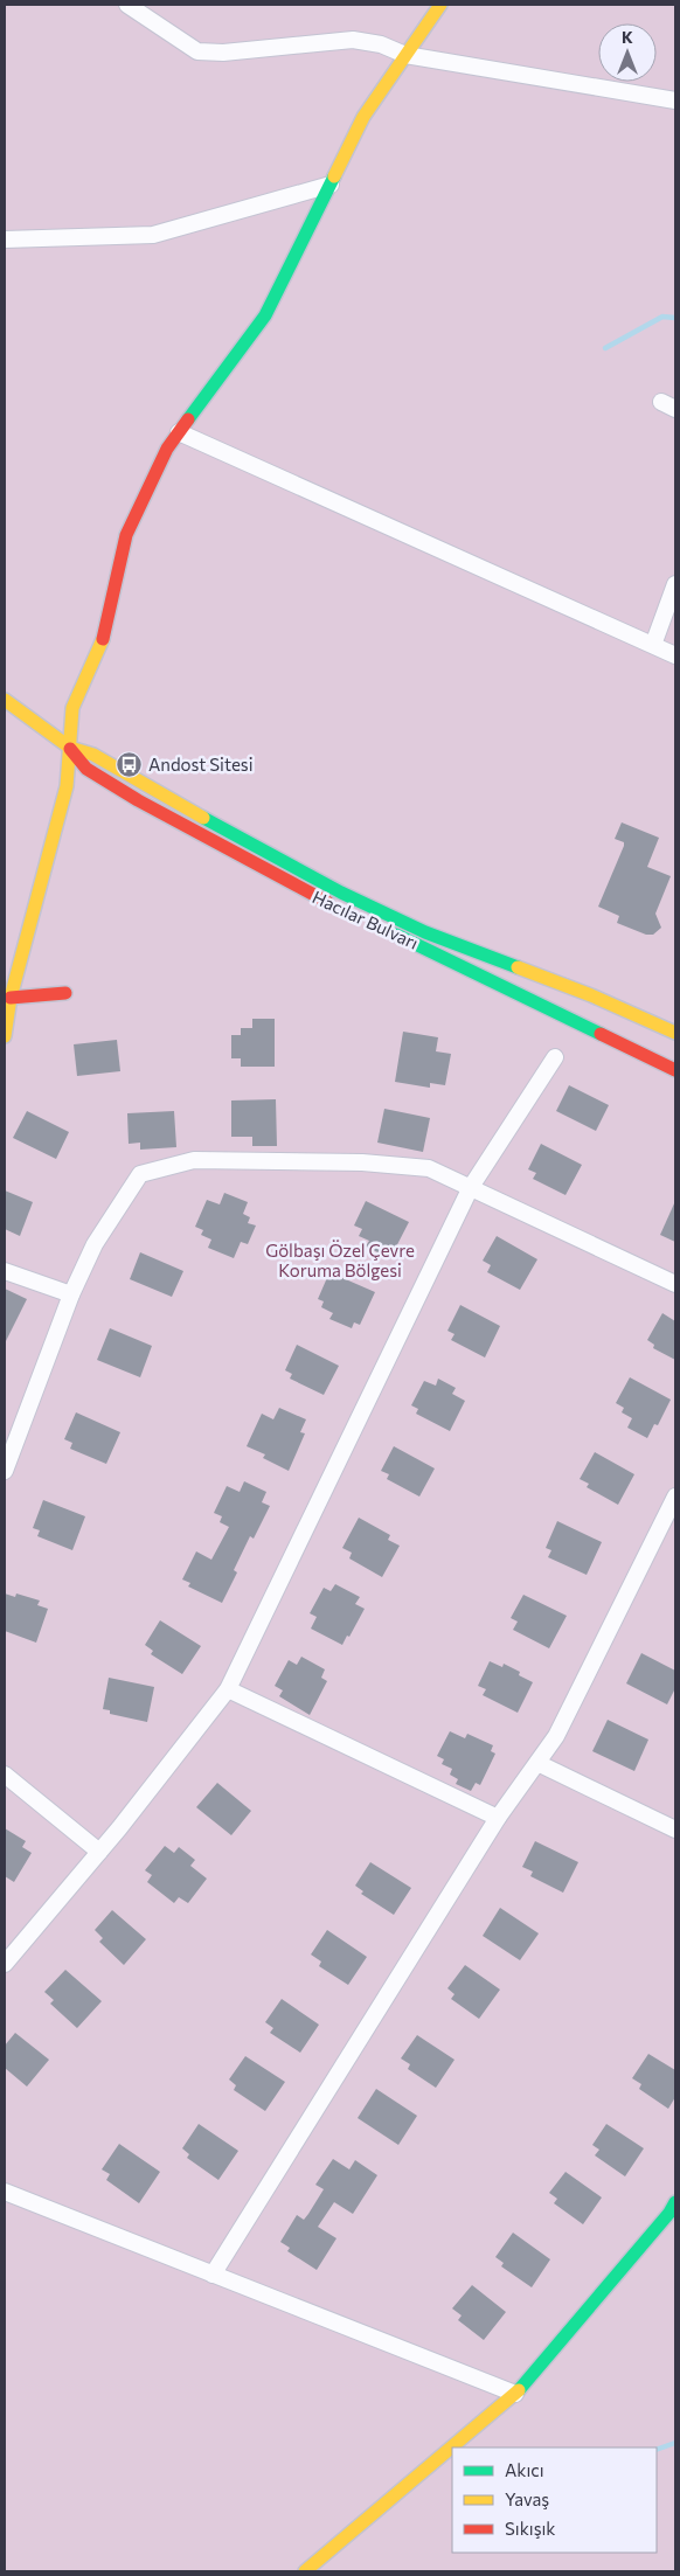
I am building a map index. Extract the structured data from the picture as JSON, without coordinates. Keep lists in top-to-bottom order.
{
  "streets": {
    "street": ["Hacılar Bulvarı"]
  },
  "parks": ["Gölbaşı Özel Çevre Koruma Bölgesi"],
  "places": {
    "bus stop": ["Andost Sitesi"]
  },
  "legend": ["Akıcı", "Yavaş", "Sıkışık"],
  "north": "top"
}
